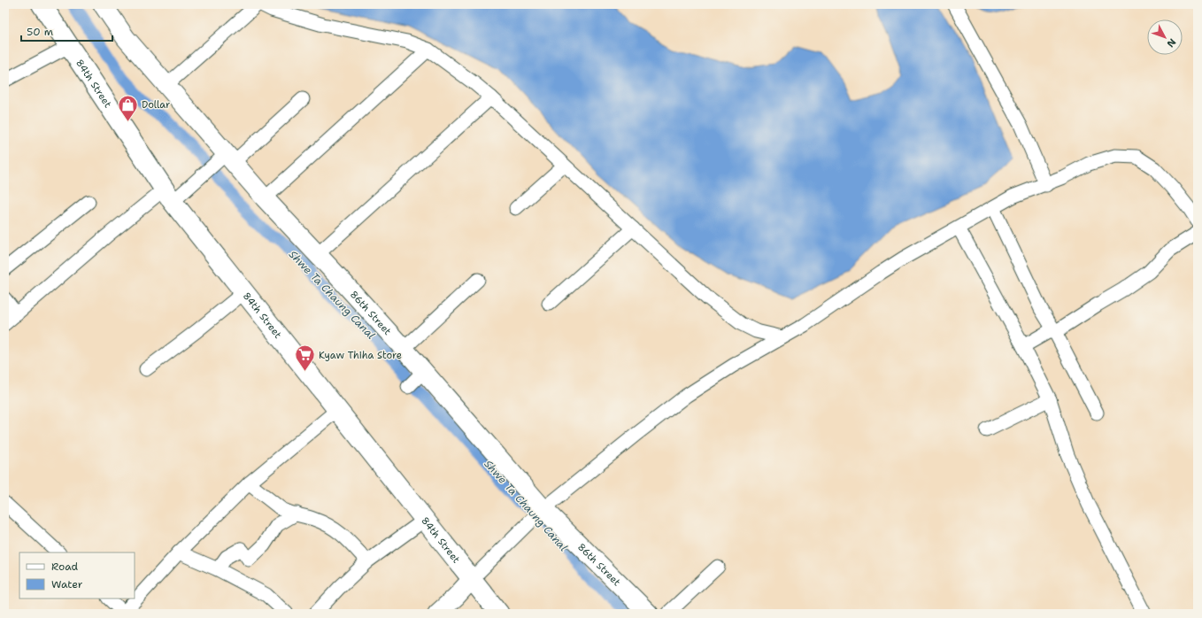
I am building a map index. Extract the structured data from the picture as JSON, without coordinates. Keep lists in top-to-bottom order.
{
  "streets": {
    "main road": ["84th Street", "86th Street"]
  },
  "water": ["Shwe Ta Chaung Canal"],
  "places": {
    "shop": ["Dollar"],
    "supermarket": ["Kyaw Thiha Store"]
  },
  "legend": ["Road", "Water"],
  "scale_bar": "50 m",
  "north": "bottom right"
}
